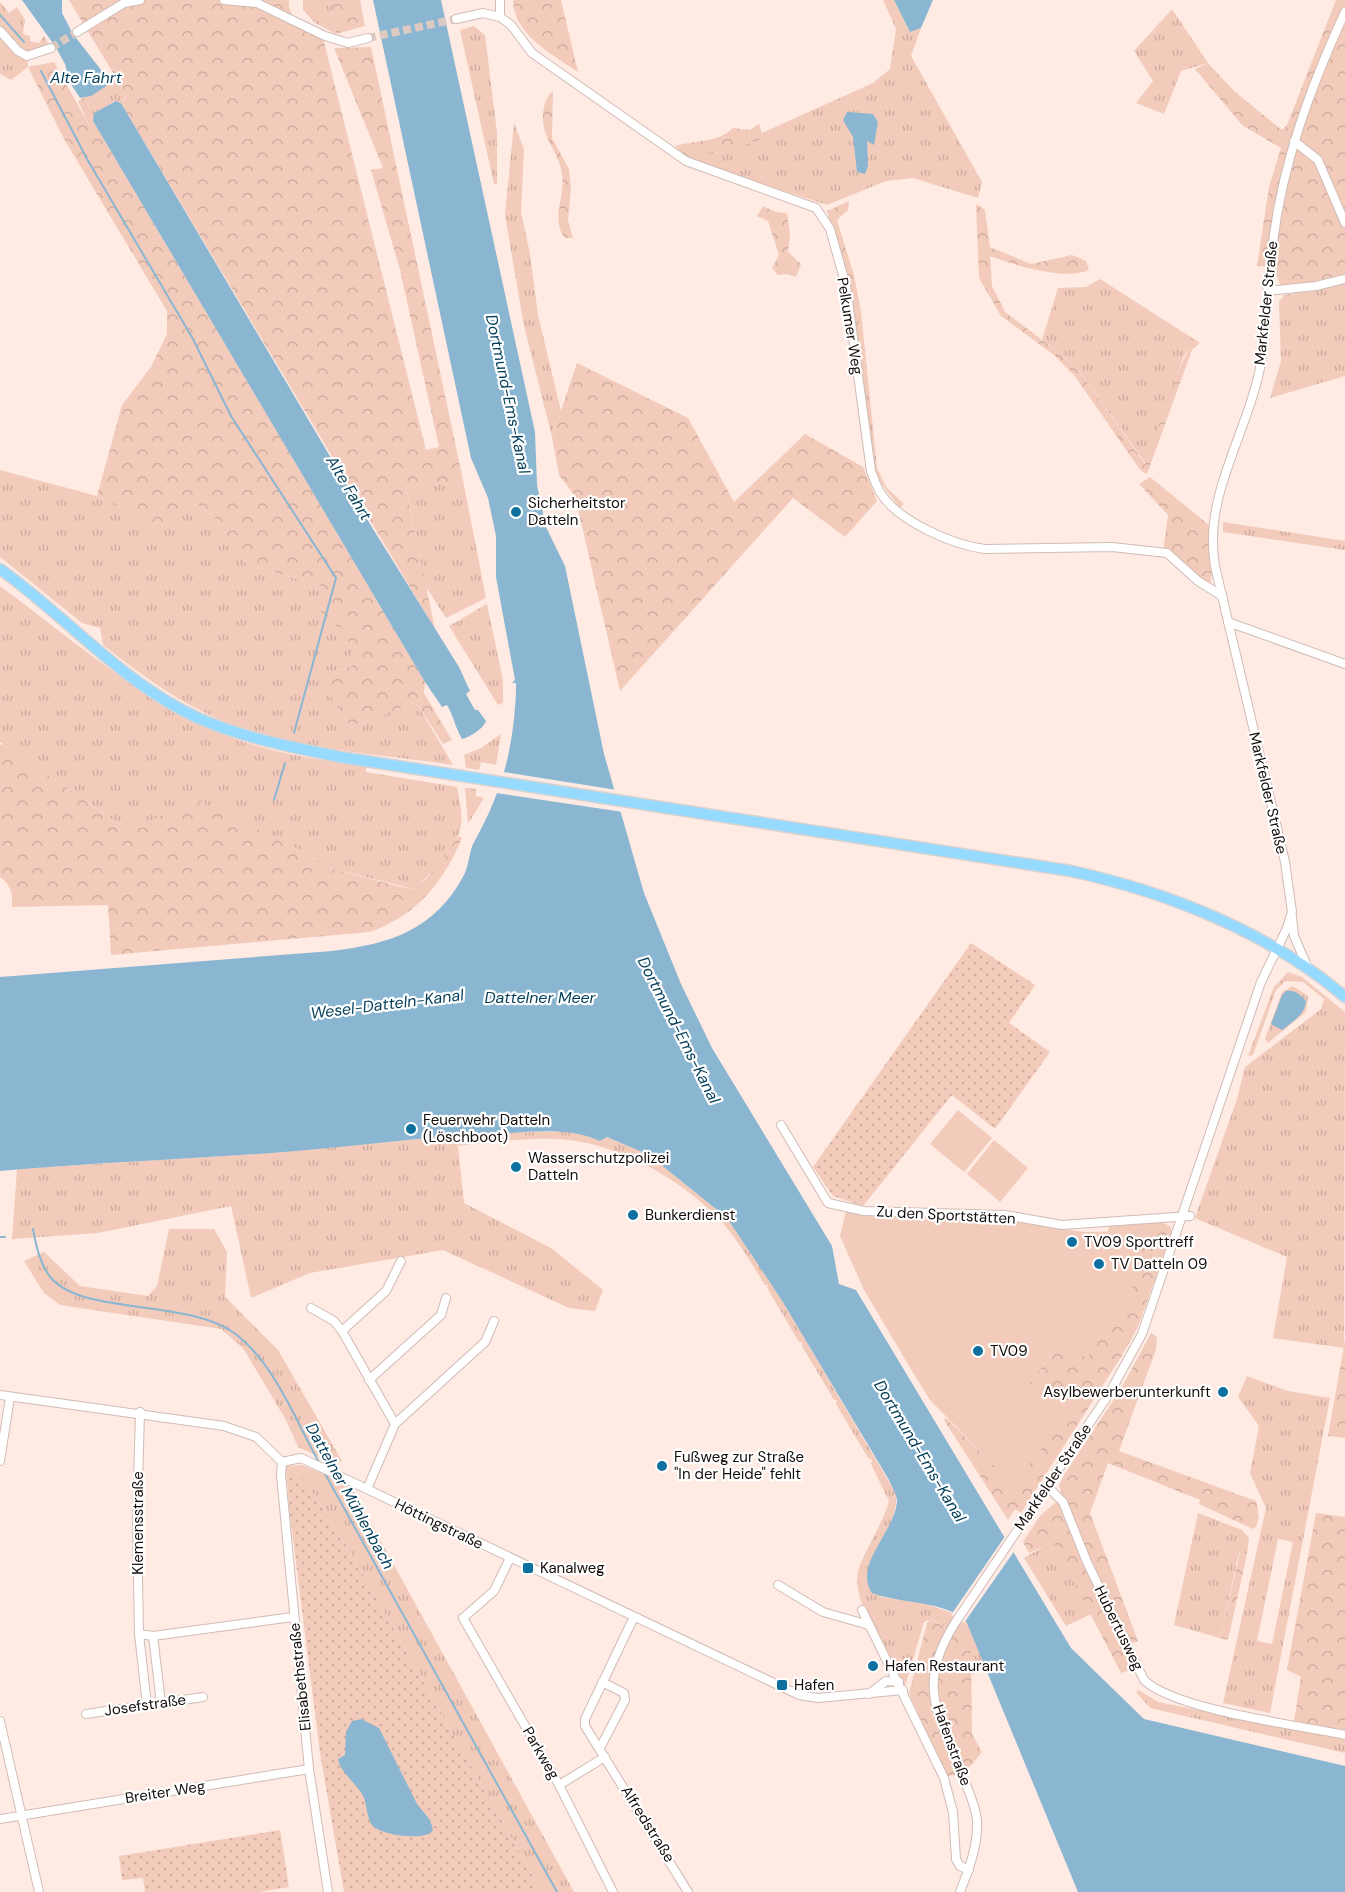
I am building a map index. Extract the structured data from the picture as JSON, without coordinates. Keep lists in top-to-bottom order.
{
  "streets": {
    "street": [
      "Markfelder Straße",
      "Pelkumer Weg",
      "Zu den Sportstätten",
      "Klemensstraße",
      "Höttingstraße",
      "Hubertusweg",
      "Elisabethstraße",
      "Josefstraße",
      "Hafenstraße",
      "Parkweg",
      "Breiter Weg",
      "Alfredstraße"
    ]
  },
  "crossings": [
    ["Markfelder Straße", "Pelkumer Weg"],
    ["Markfelder Straße", "Zu den Sportstätten"],
    ["Markfelder Straße", "Hubertusweg"],
    ["Markfelder Straße", "Hafenstraße"],
    ["Klemensstraße", "Josefstraße"],
    ["Höttingstraße", "Elisabethstraße"],
    ["Höttingstraße", "Hafenstraße"],
    ["Höttingstraße", "Parkweg"],
    ["Höttingstraße", "Alfredstraße"],
    ["Elisabethstraße", "Breiter Weg"]
  ],
  "water": [
    "Alte Fahrt",
    "Dortmund-Ems-Kanal",
    "Dattelner Meer",
    "Wesel-Datteln-Kanal",
    "Dattelner Mühlenbach"
  ],
  "places": {
    "other": [
      "Sicherheitstor Datteln",
      "Feuerwehr Datteln (Löschboot)",
      "Wasserschutzpolizei Datteln",
      "Bunkerdienst",
      "TV09 Sporttreff",
      "TV Datteln 09",
      "TV09",
      "Asylbewerberunterkunft",
      "Fußweg zur Straße \"In der Heide\" fehlt",
      "Hafen Restaurant"
    ],
    "transit": ["Kanalweg", "Hafen"]
  }
}
